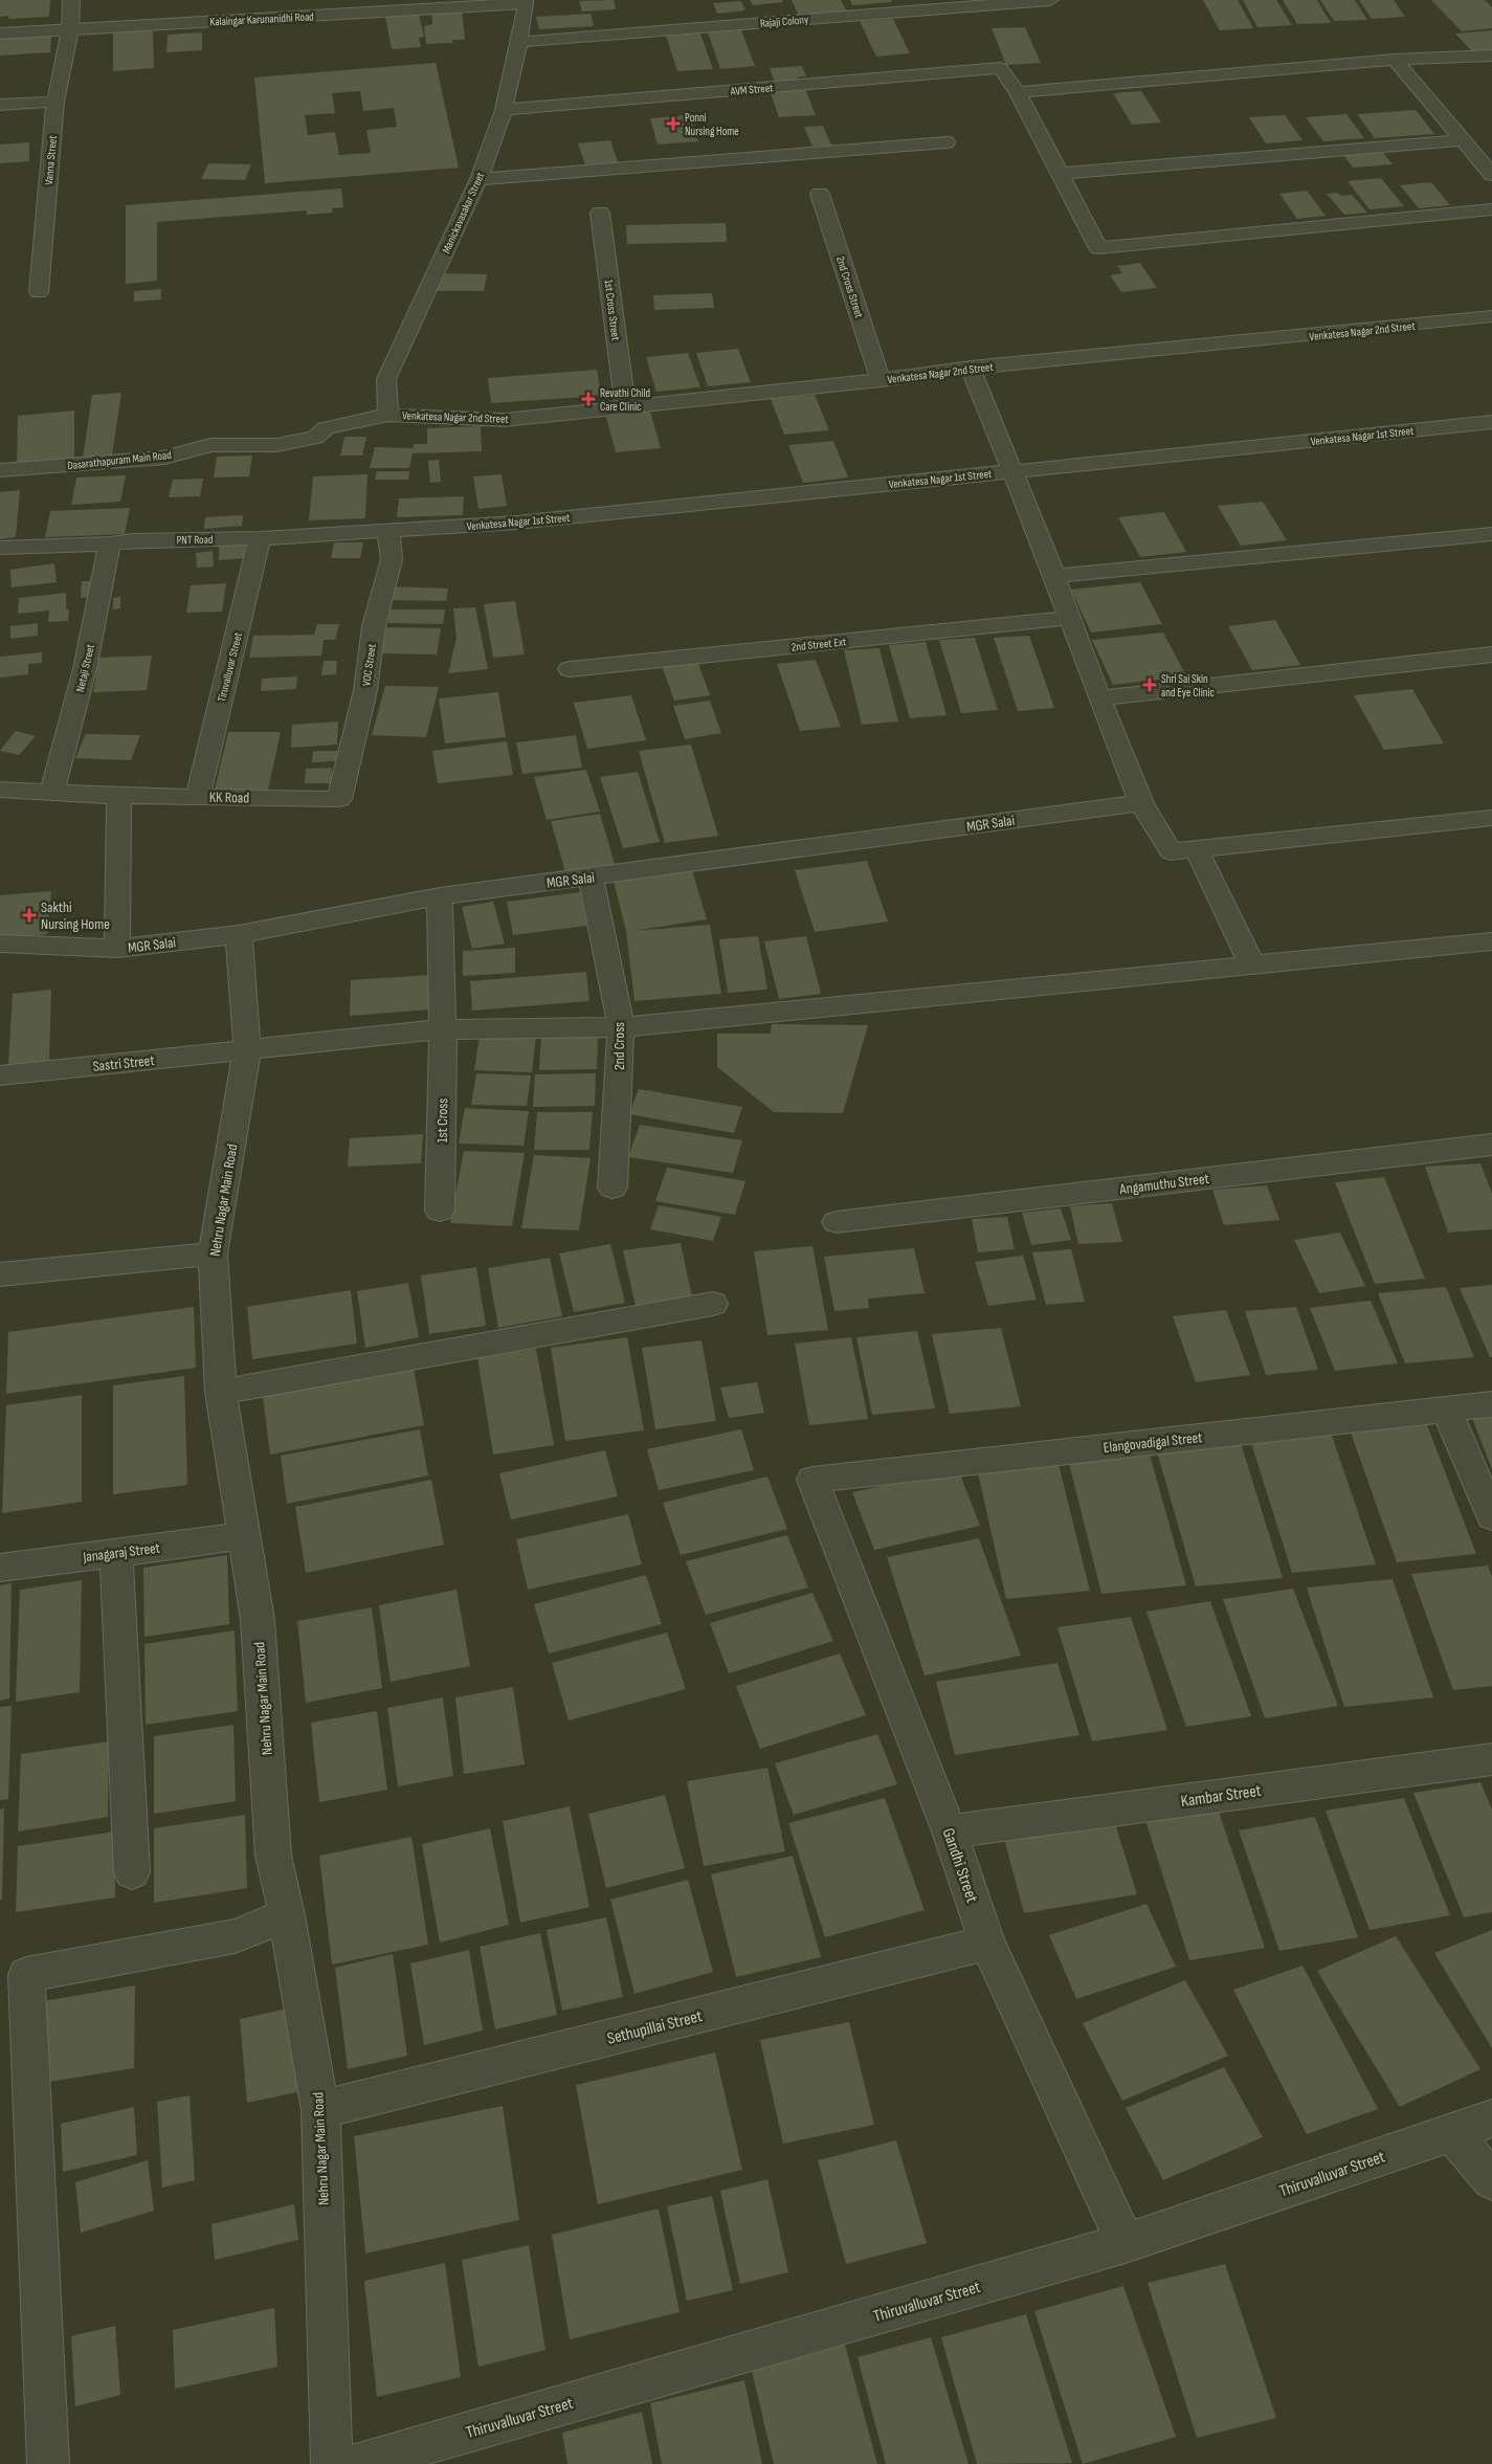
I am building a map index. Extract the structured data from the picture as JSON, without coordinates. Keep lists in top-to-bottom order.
{
  "streets": {
    "street": [
      "Kalaingar Karunanidhi Road",
      "Rajaji Colony",
      "AVM Street",
      "Vanna Street",
      "Manickavasakar Street",
      "2nd Cross Street",
      "1st Cross Street",
      "Venkatesa Nagar 2nd Street",
      "Venkatesa Nagar 1st Street",
      "Dasarathapuram Main Road",
      "PNT Road",
      "2nd Street Ext",
      "VOC Street",
      "Tiruvalluvar Street",
      "Netaji Street",
      "KK Road",
      "MGR Salai",
      "2nd Cross",
      "Sastri Street",
      "1st Cross",
      "Angamuthu Street",
      "Nehru Nagar Main Road",
      "Elangovadigal Street",
      "Janagaraj Street",
      "Kambar Street",
      "Gandhi Street",
      "Sethupillai Street",
      "Thiruvalluvar Street"
    ]
  },
  "crossings": [
    ["Kalaingar Karunanidhi Road", "Vanna Street"],
    ["Kalaingar Karunanidhi Road", "Manickavasakar Street"],
    ["Rajaji Colony", "Manickavasakar Street"],
    ["AVM Street", "Manickavasakar Street"],
    ["Manickavasakar Street", "Venkatesa Nagar 2nd Street"],
    ["Manickavasakar Street", "Dasarathapuram Main Road"],
    ["2nd Cross Street", "Venkatesa Nagar 2nd Street"],
    ["1st Cross Street", "Venkatesa Nagar 2nd Street"],
    ["Venkatesa Nagar 2nd Street", "Dasarathapuram Main Road"],
    ["Venkatesa Nagar 1st Street", "PNT Road"],
    ["Venkatesa Nagar 1st Street", "VOC Street"],
    ["PNT Road", "VOC Street"],
    ["PNT Road", "Tiruvalluvar Street"],
    ["PNT Road", "Netaji Street"],
    ["VOC Street", "KK Road"],
    ["Tiruvalluvar Street", "KK Road"],
    ["Netaji Street", "KK Road"],
    ["MGR Salai", "2nd Cross"],
    ["MGR Salai", "1st Cross"],
    ["MGR Salai", "Nehru Nagar Main Road"],
    ["2nd Cross", "Sastri Street"],
    ["Sastri Street", "1st Cross"],
    ["Sastri Street", "Nehru Nagar Main Road"],
    ["Nehru Nagar Main Road", "Janagaraj Street"],
    ["Nehru Nagar Main Road", "Sethupillai Street"],
    ["Elangovadigal Street", "Gandhi Street"],
    ["Kambar Street", "Gandhi Street"],
    ["Gandhi Street", "Sethupillai Street"],
    ["Gandhi Street", "Thiruvalluvar Street"]
  ],
  "places": {
    "health": [
      "Ponni Nursing Home",
      "Revathi Child Care Clinic",
      "Shri Sai Skin and Eye Clinic",
      "Sakthi Nursing Home"
    ]
  }
}
